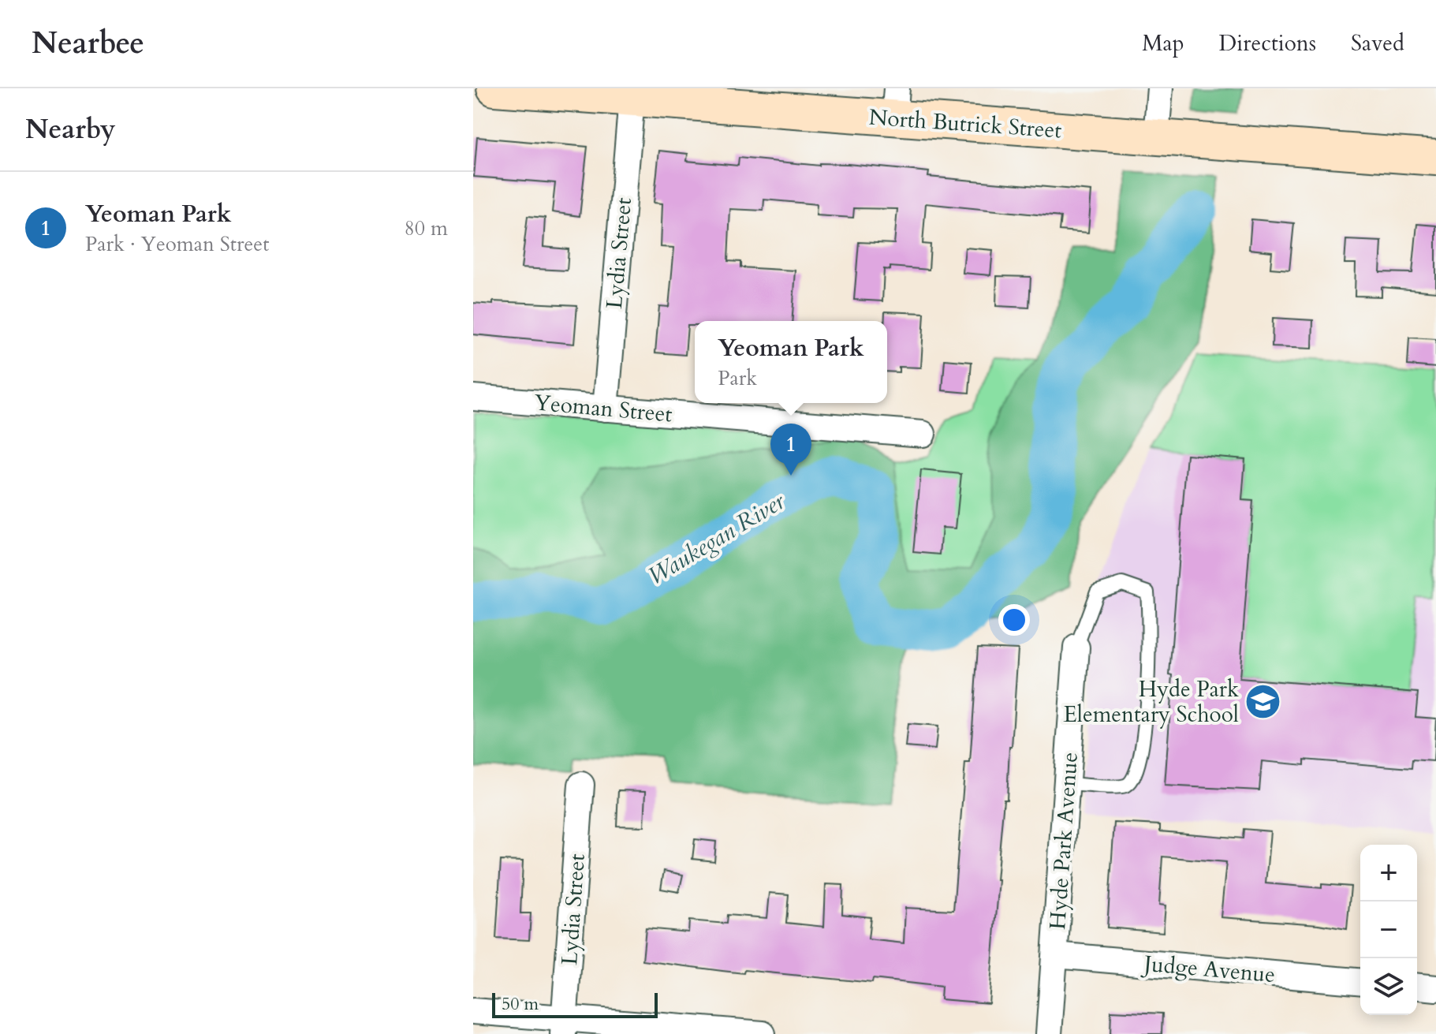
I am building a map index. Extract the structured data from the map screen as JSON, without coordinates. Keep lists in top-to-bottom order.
{
  "streets": {
    "street": [
      "North Butrick Street",
      "Lydia Street",
      "Yeoman Street",
      "Hyde Park Avenue",
      "Judge Avenue"
    ]
  },
  "crossings": [
    ["North Butrick Street", "Lydia Street"],
    ["Lydia Street", "Yeoman Street"],
    ["Hyde Park Avenue", "Judge Avenue"]
  ],
  "water": ["Waukegan River"],
  "places": {
    "school or university": ["Hyde Park Elementary School"]
  },
  "scale_bar": "50 m",
  "page": {
    "header": "Nearbee",
    "nav": ["Map", "Directions", "Saved"],
    "heading": "Nearby",
    "list": [
      {
        "mark": "1",
        "name": "Yeoman Park",
        "note": "Park · Yeoman Street",
        "value": "80 m"
      }
    ],
    "popup": ["Yeoman Park", "Park"],
    "pins": "1",
    "map_buttons": ["+", "−"],
    "scale": "50 m"
  }
}
